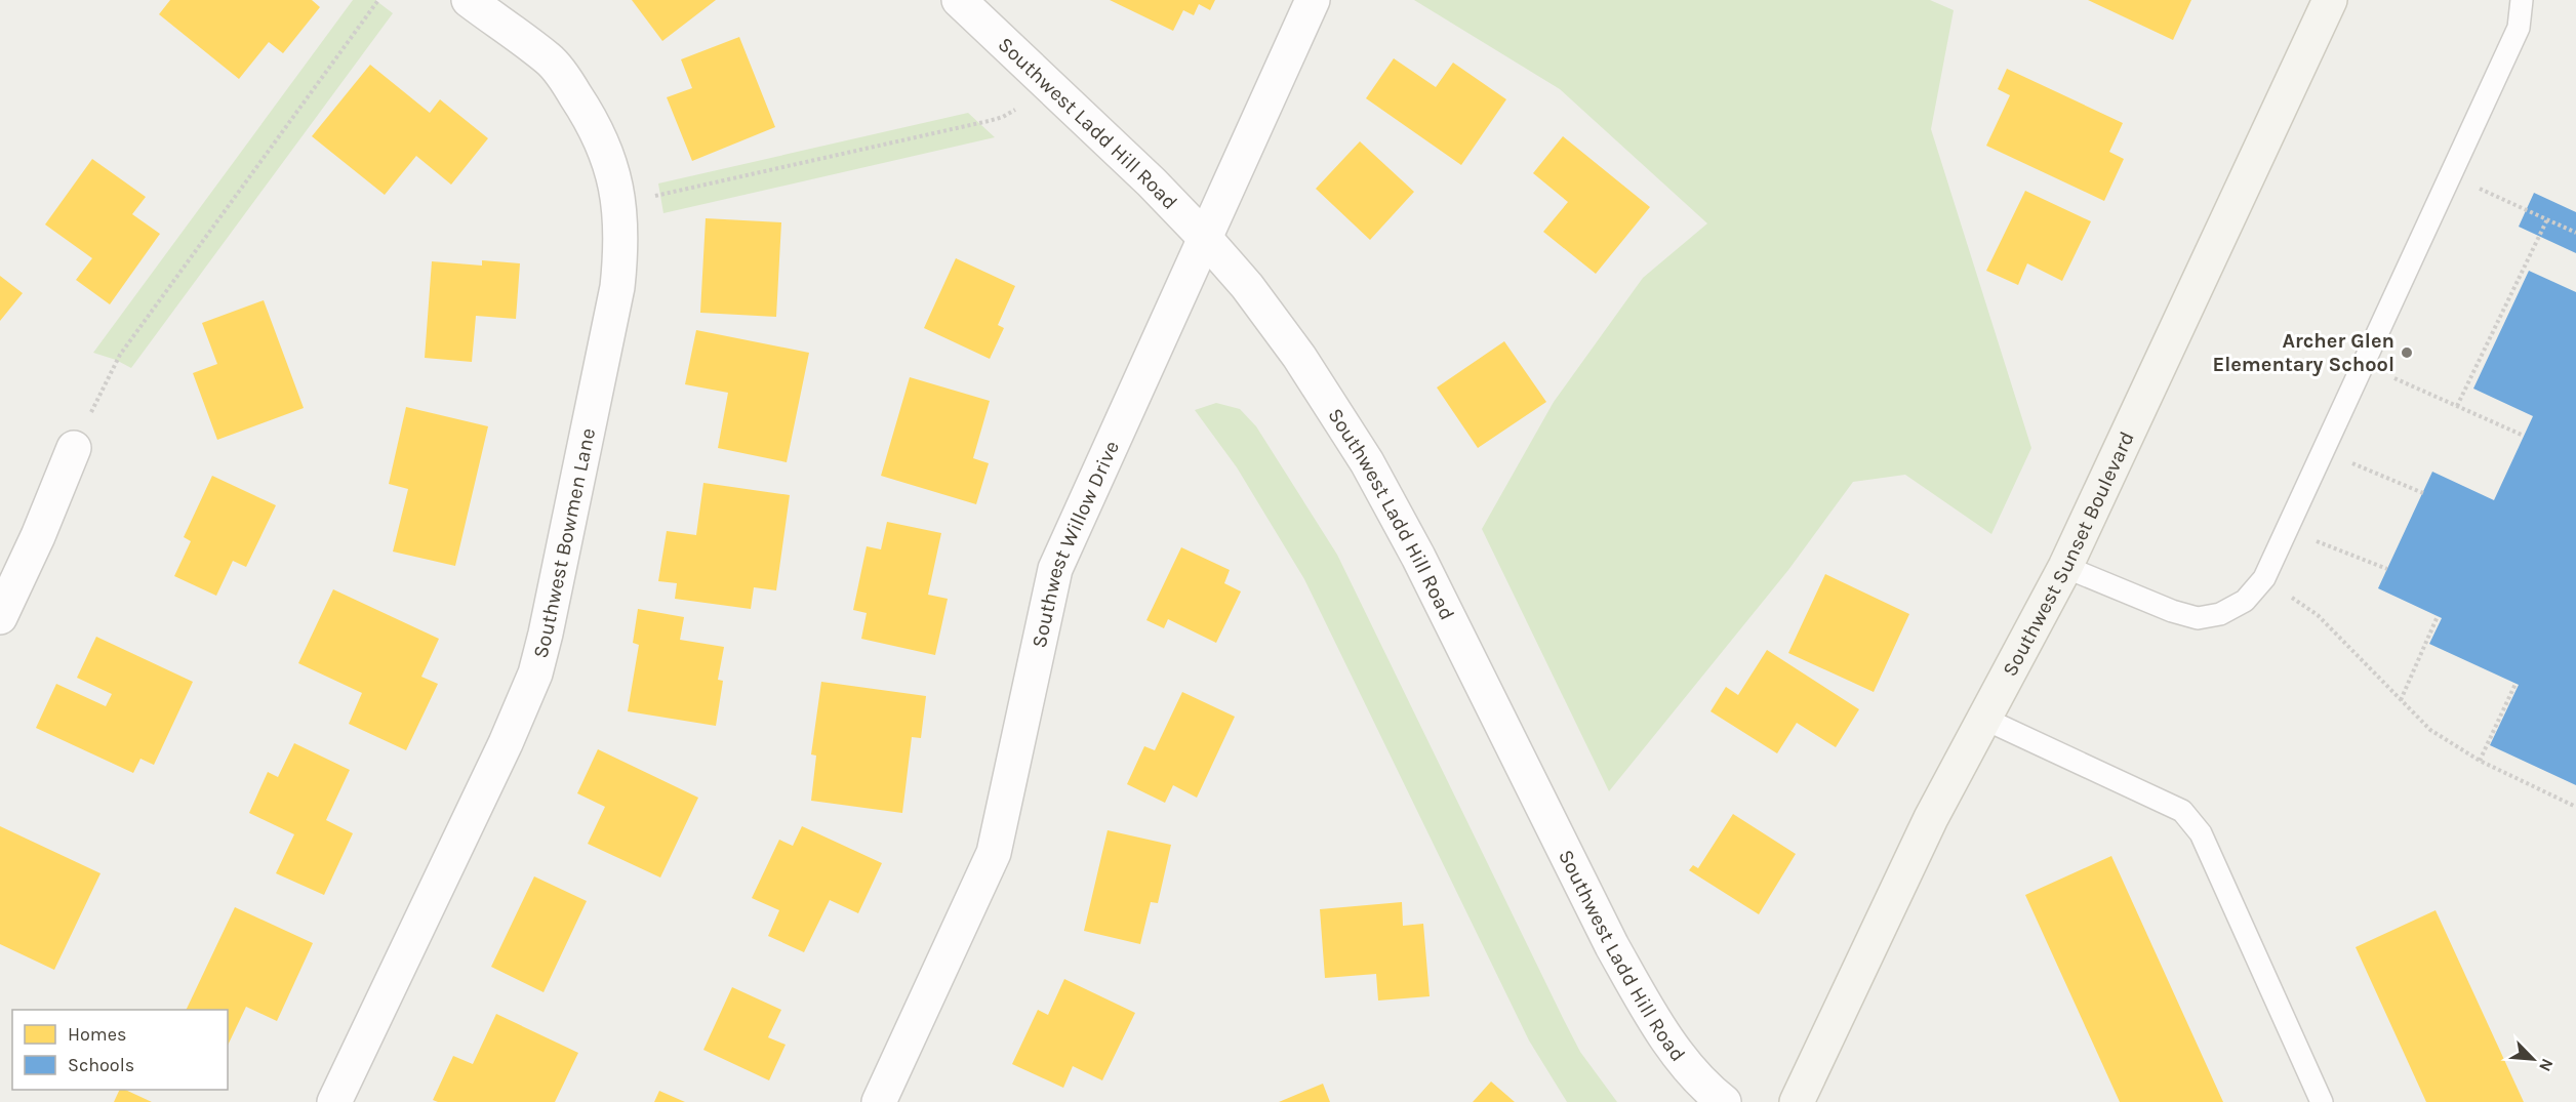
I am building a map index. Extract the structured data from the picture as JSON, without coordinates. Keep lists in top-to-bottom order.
{
  "streets": {
    "main road": ["Southwest Sunset Boulevard"],
    "street": ["Southwest Ladd Hill Road", "Southwest Bowmen Lane", "Southwest Willow Drive"]
  },
  "crossings": [
    ["Southwest Ladd Hill Road", "Southwest Willow Drive"]
  ],
  "places": ["Archer Glen Elementary School"],
  "legend": ["Homes", "Schools"],
  "north": "bottom right"
}
